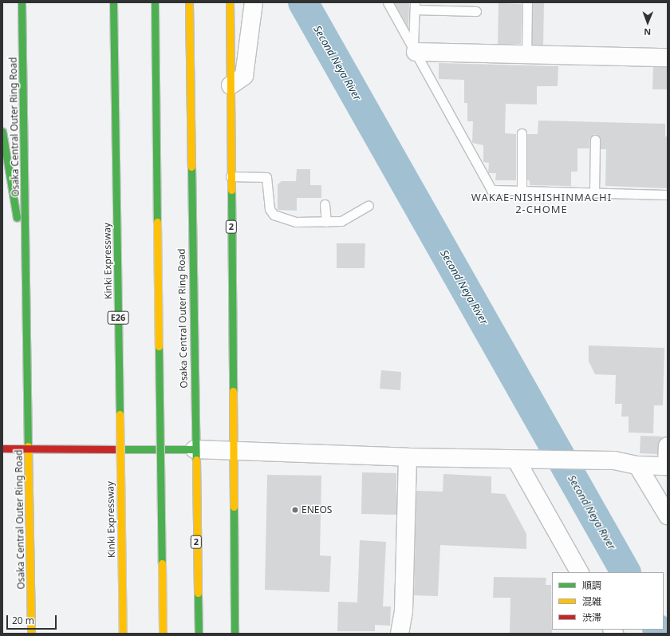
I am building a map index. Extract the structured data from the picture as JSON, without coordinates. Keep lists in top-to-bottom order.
{
  "streets": {
    "main road": [
      "Osaka Central Outer Ring Road",
      "2",
      "Kinki Expressway",
      "E26"
    ]
  },
  "districts": ["WAKAE-NISHISHINMACHI 2-CHOME"],
  "water": ["Second Neya River"],
  "places": ["ENEOS"],
  "legend": ["順調", "混雑", "渋滞"],
  "scale_bar": "20 m",
  "north": "bottom"
}
